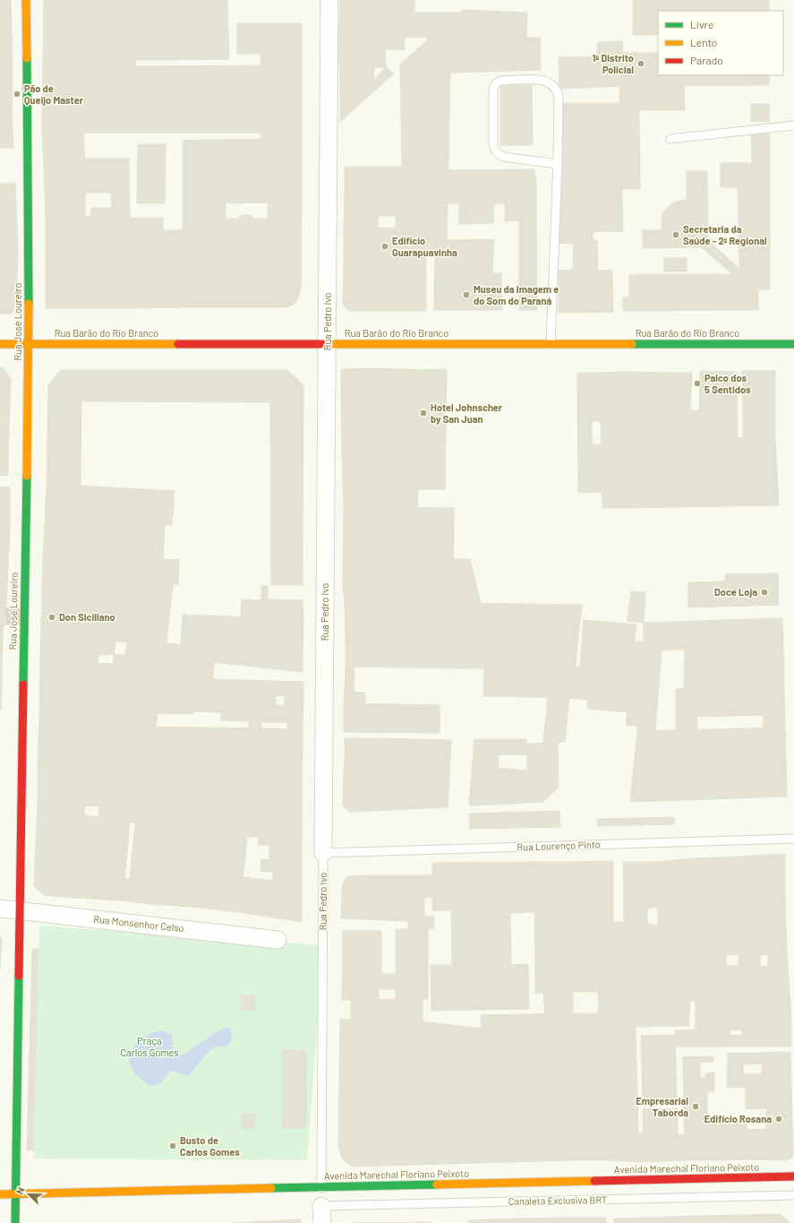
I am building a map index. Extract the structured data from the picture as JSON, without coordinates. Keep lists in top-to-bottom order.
{
  "streets": {
    "street": [
      "Rua José Loureiro",
      "Rua Pedro Ivo",
      "Rua Barão do Rio Branco",
      "Rua Monsenhor Celso",
      "Avenida Marechal Floriano Peixoto"
    ],
    "lane": ["Rua Lourenço Pinto", "Canaleta Exclusiva BRT"]
  },
  "crossings": [
    ["Rua José Loureiro", "Rua Barão do Rio Branco"],
    ["Rua José Loureiro", "Rua Monsenhor Celso"],
    ["Rua José Loureiro", "Avenida Marechal Floriano Peixoto"],
    ["Rua Pedro Ivo", "Rua Barão do Rio Branco"],
    ["Rua Pedro Ivo", "Rua Lourenço Pinto"],
    ["Rua Pedro Ivo", "Avenida Marechal Floriano Peixoto"],
    ["Rua Pedro Ivo", "Canaleta Exclusiva BRT"]
  ],
  "parks": ["Praça Carlos Gomes"],
  "places": [
    "1º Distrito Policial",
    "Pão de Queijo Master",
    "Secretaria da Saúde - 2ª Regional",
    "Edifício Guarapuavinha",
    "Museu da Imagem e do Som do Paraná",
    "Palco dos 5 Sentidos",
    "Hotel Johnscher by San Juan",
    "Doce Loja",
    "Don Siciliano",
    "Empresarial Taborda",
    "Edifício Rosana",
    "Busto de Carlos Gomes"
  ],
  "legend": ["Livre", "Lento", "Parado"],
  "north": "top left"
}
